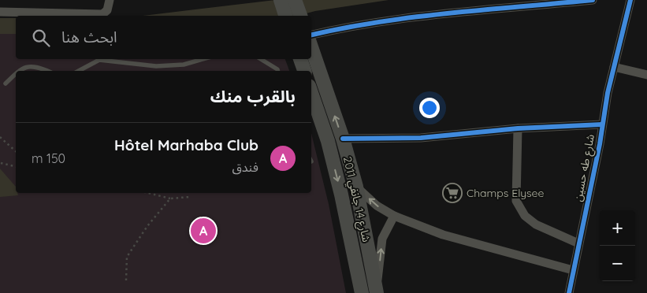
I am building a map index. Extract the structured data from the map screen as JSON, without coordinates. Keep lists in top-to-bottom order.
{
  "streets": {
    "main road": ["شارع 14 جانفي 2011"],
    "street": ["شارع طه حسين"]
  },
  "places": {
    "supermarket": ["Champs Elysee"]
  },
  "page": {
    "search": "ابحث هنا",
    "heading": "بالقرب منك",
    "list": [
      {
        "mark": "A",
        "name": "Hôtel Marhaba Club",
        "note": "فندق",
        "value": "150 m"
      }
    ],
    "map_buttons": ["+", "−"],
    "pins": "A"
  }
}
